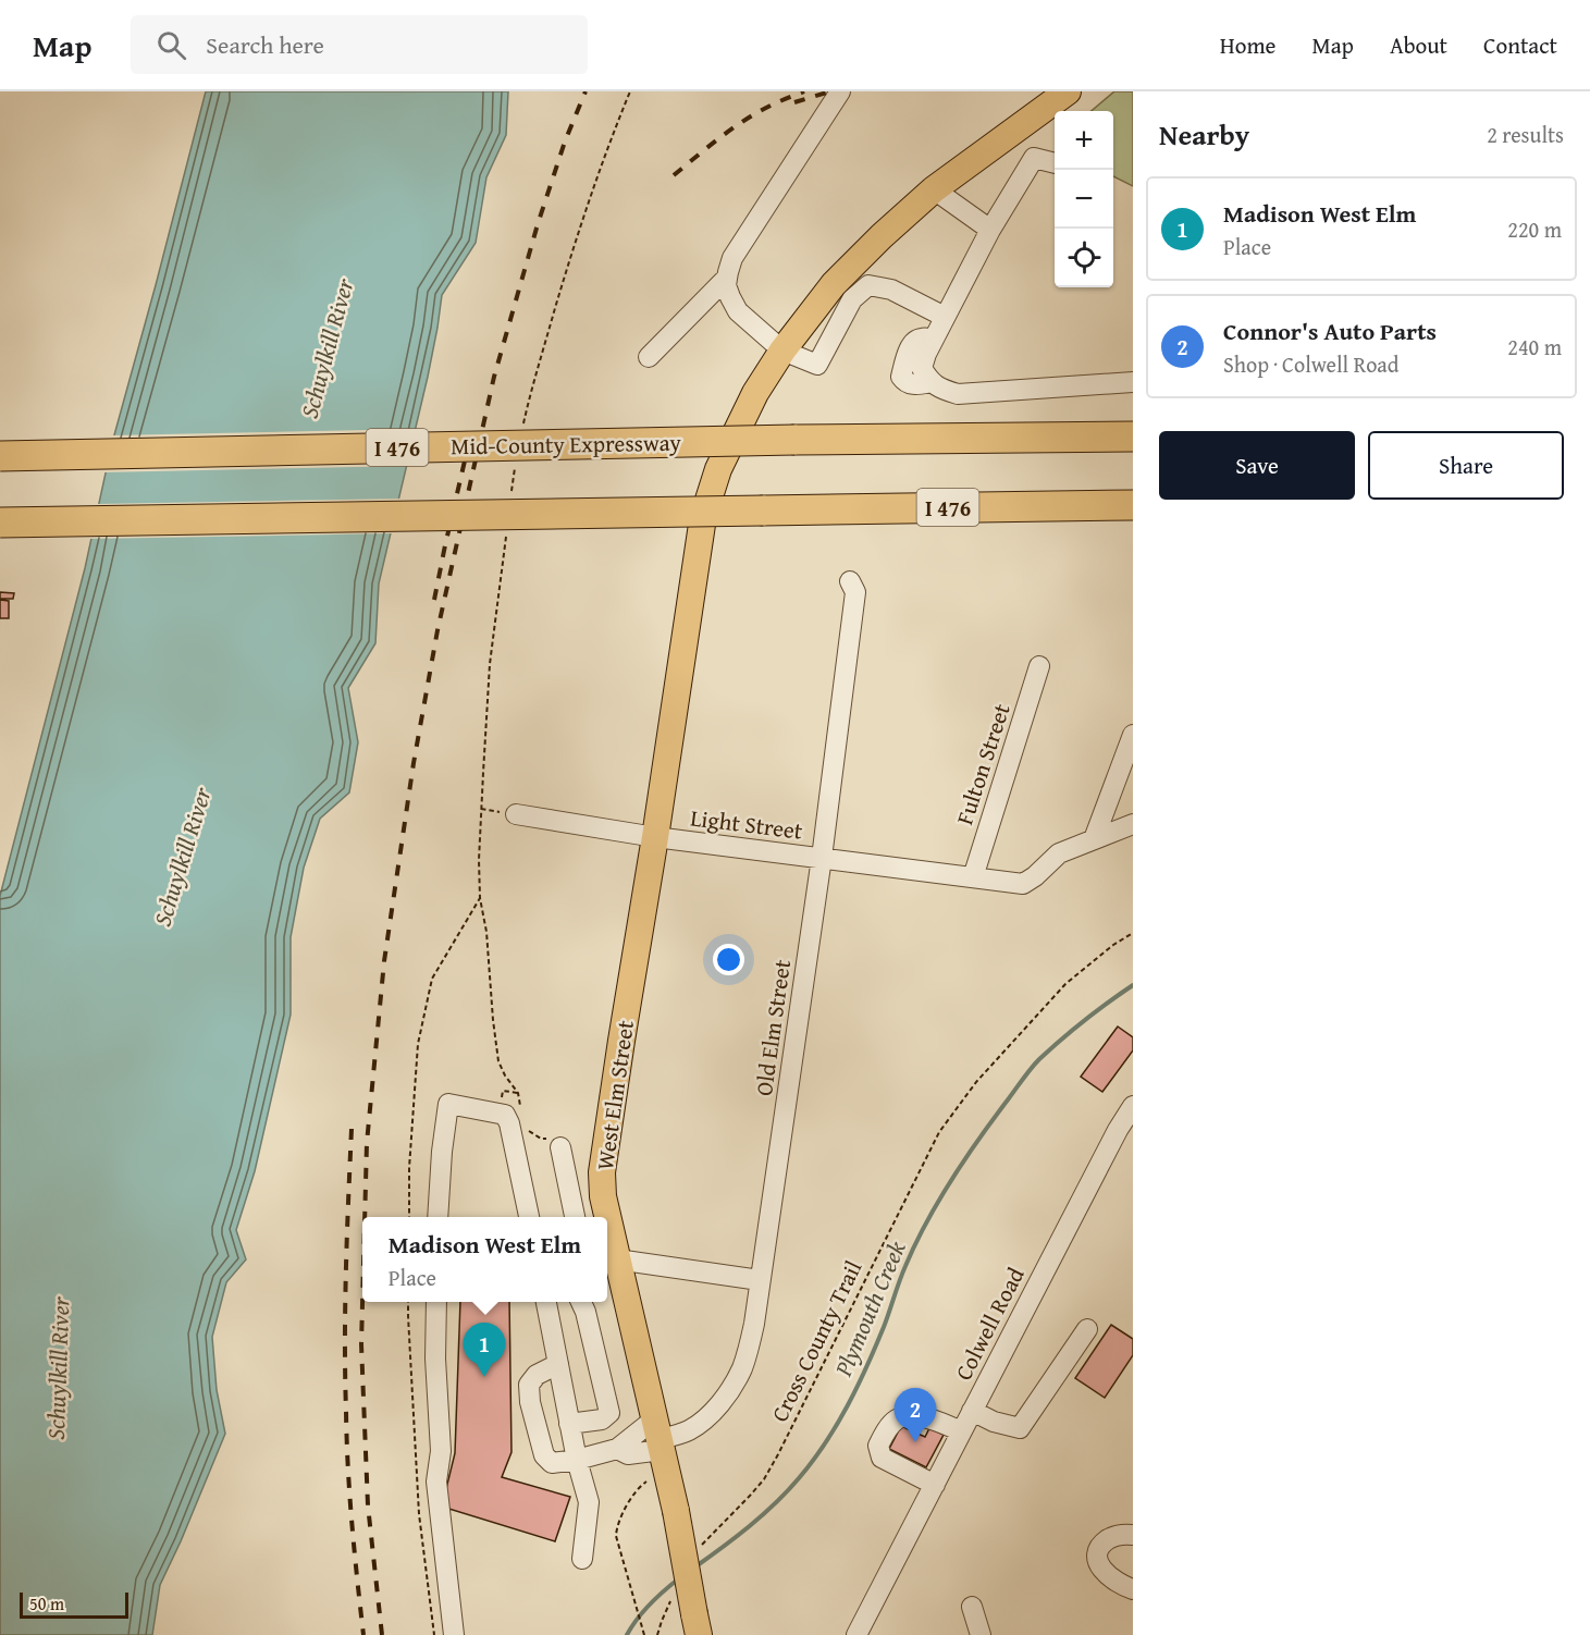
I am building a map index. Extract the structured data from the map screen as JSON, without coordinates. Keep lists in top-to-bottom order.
{
  "streets": {
    "highway": ["Mid-County Expressway", "I 476"],
    "main road": ["West Elm Street"],
    "street": [
      "Fulton Street",
      "Light Street",
      "Old Elm Street",
      "Colwell Road"
    ],
    "path": ["Cross County Trail"]
  },
  "crossings": [
    ["Fulton Street", "Light Street"],
    ["Light Street", "Old Elm Street"],
    ["Light Street", "West Elm Street"],
    ["Old Elm Street", "West Elm Street"]
  ],
  "water": ["Schuylkill River", "Plymouth Creek"],
  "scale_bar": "50 m",
  "page": {
    "header": "Map",
    "search": "Search here",
    "nav": [
      "Home",
      "Map",
      "About",
      "Contact"
    ],
    "heading": ["Nearby", "2 results"],
    "map_buttons": ["+", "−"],
    "list": [
      {
        "mark": "1",
        "name": "Madison West Elm",
        "note": "Place",
        "value": "220 m"
      },
      {
        "mark": "2",
        "name": "Connor's Auto Parts",
        "note": "Shop · Colwell Road",
        "value": "240 m"
      }
    ],
    "buttons": ["Save", "Share"],
    "popup": ["Madison West Elm", "Place"],
    "pins": ["1", "2"],
    "scale": "50 m"
  }
}
